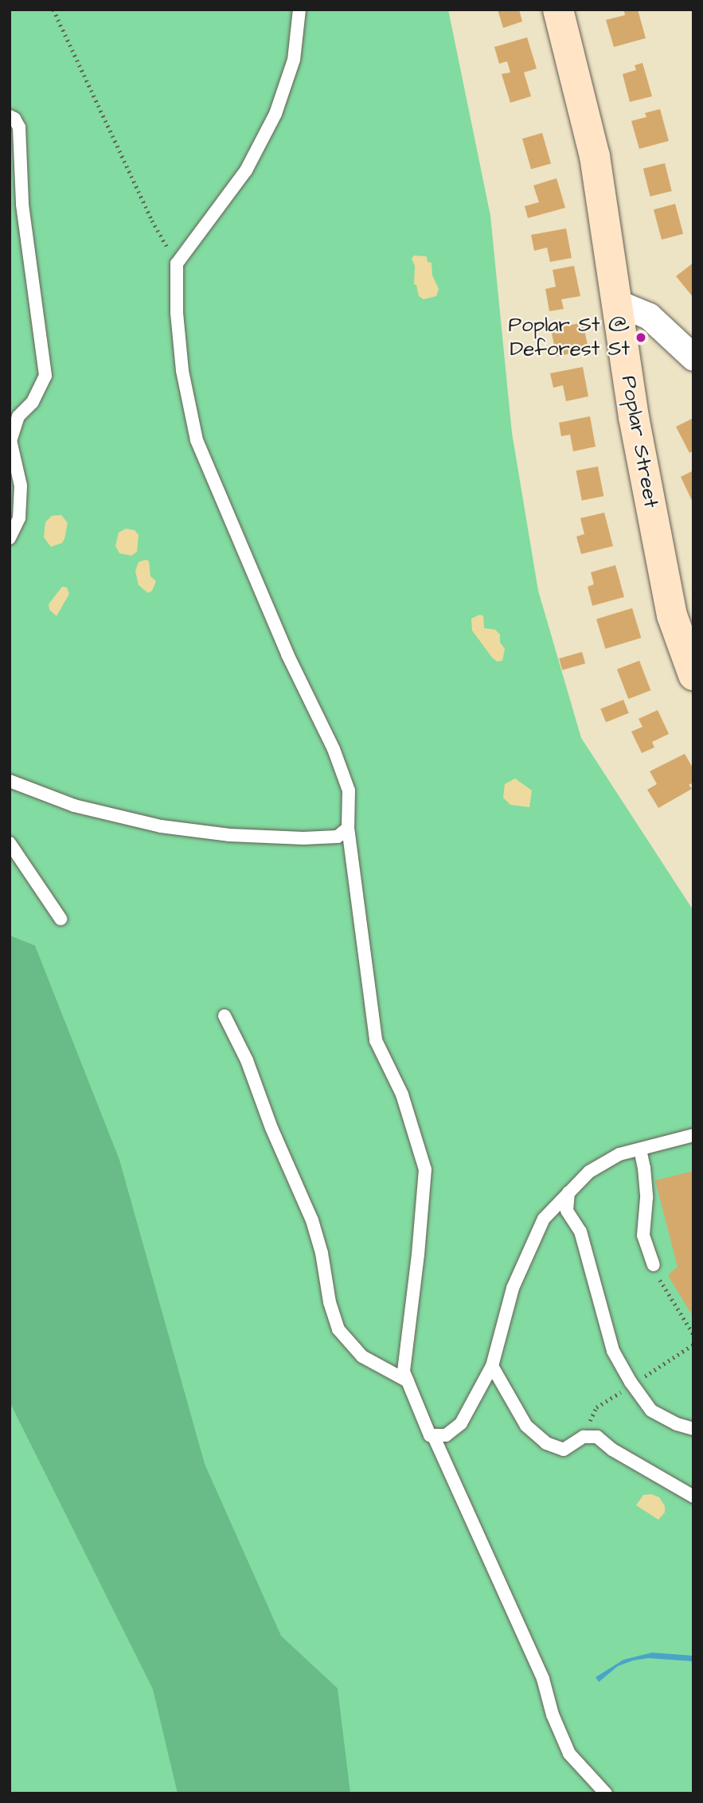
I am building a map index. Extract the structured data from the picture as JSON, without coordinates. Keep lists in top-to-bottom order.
{
  "streets": {
    "street": ["Poplar Street"]
  },
  "places": ["Poplar St @ Deforest St"]
}
